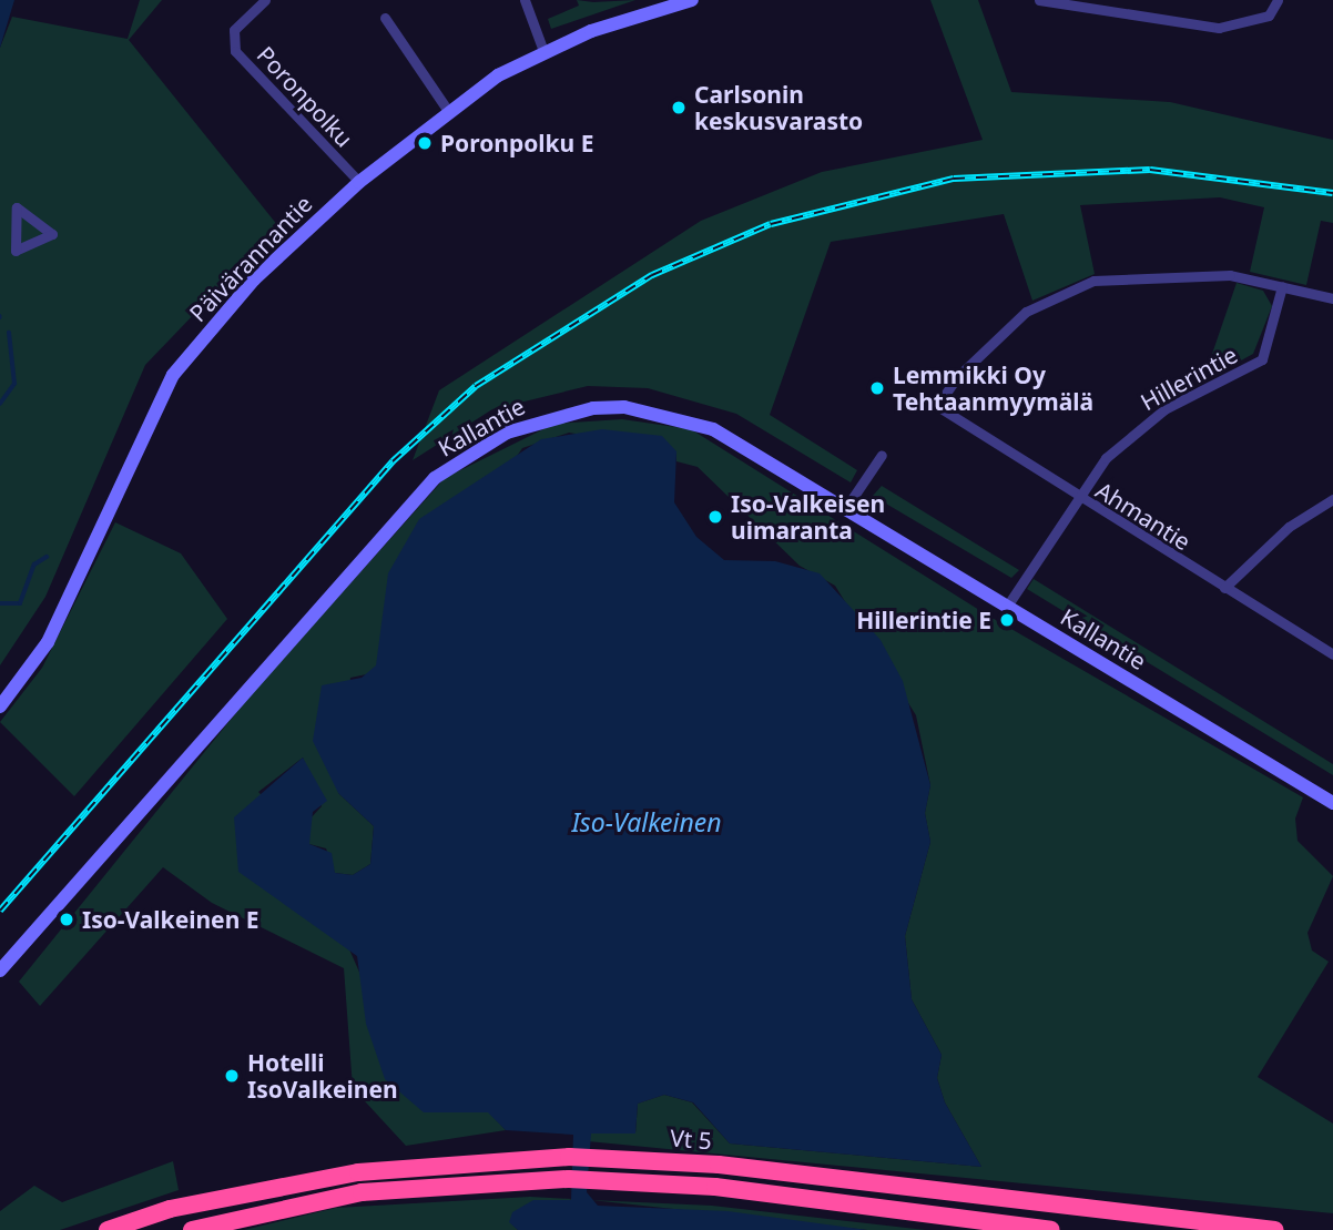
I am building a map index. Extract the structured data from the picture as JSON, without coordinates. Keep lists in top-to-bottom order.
{
  "streets": {
    "highway": ["Vt 5"],
    "main road": ["Päivärannantie", "Kallantie"],
    "street": ["Poronpolku", "Hillerintie", "Ahmantie"]
  },
  "crossings": [
    ["Poronpolku", "Päivärannantie"],
    ["Hillerintie", "Kallantie"],
    ["Hillerintie", "Ahmantie"]
  ],
  "water": ["Iso-Valkeinen"],
  "places": [
    "Carlsonin keskusvarasto",
    "Poronpolku E",
    "Lemmikki Oy Tehtaanmyymälä",
    "Iso-Valkeisen uimaranta",
    "Hillerintie E",
    "Iso-Valkeinen E",
    "Hotelli IsoValkeinen"
  ]
}
